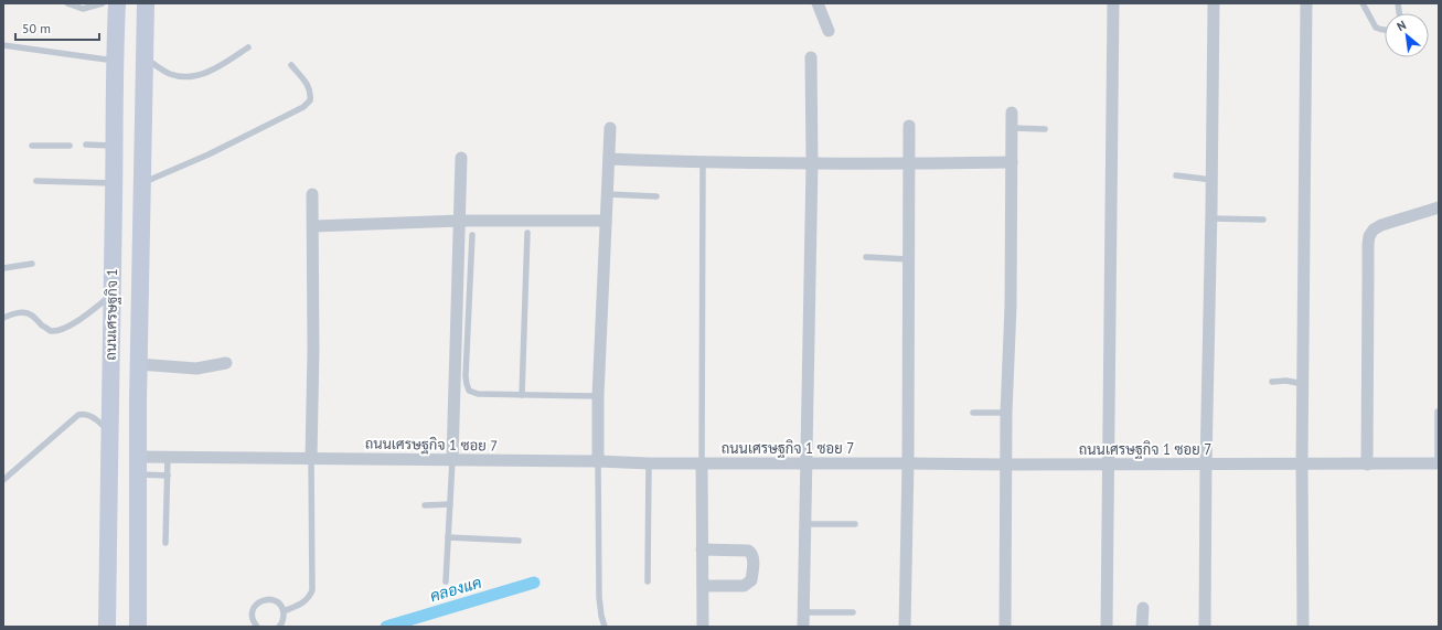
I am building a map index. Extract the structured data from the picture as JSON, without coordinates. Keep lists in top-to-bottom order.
{
  "streets": {
    "main road": ["ถนนเศรษฐกิจ 1"],
    "street": ["ถนนเศรษฐกิจ 1 ซอย 7"]
  },
  "crossings": [
    ["ถนนเศรษฐกิจ 1", "ถนนเศรษฐกิจ 1 ซอย 7"]
  ],
  "water": ["คลองแค"],
  "scale_bar": "50 m",
  "north": "top left"
}
